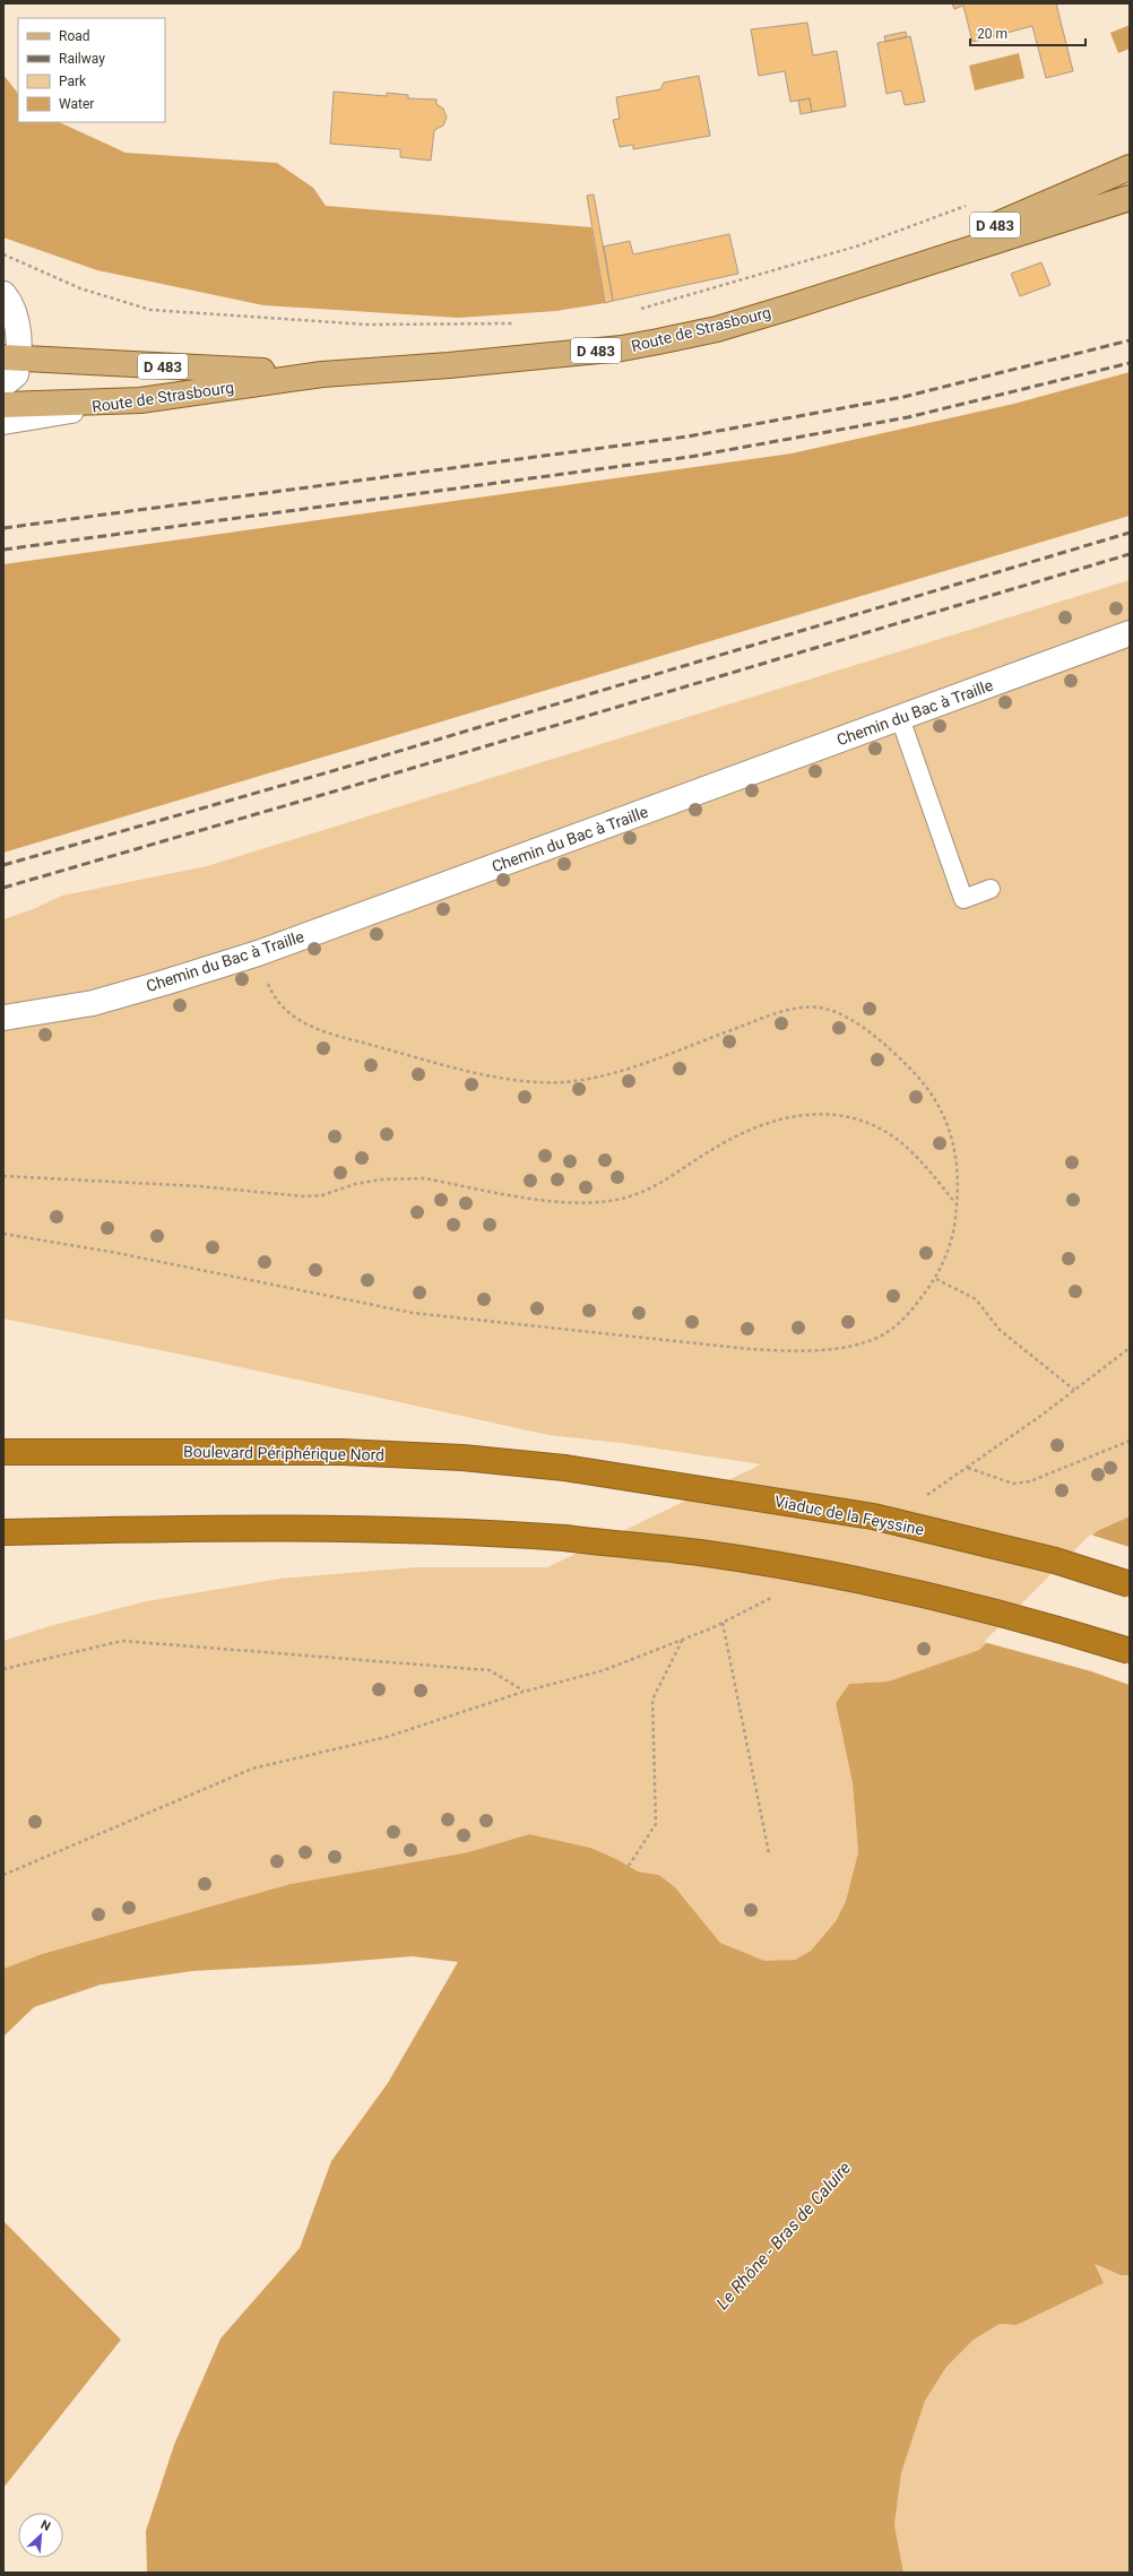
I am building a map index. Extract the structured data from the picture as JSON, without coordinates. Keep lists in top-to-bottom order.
{
  "streets": {
    "highway": ["Boulevard Périphérique Nord", "Viaduc de la Feyssine"],
    "main road": ["D 483", "Route de Strasbourg"],
    "street": ["Chemin du Bac à Traille"]
  },
  "crossings": [
    ["Boulevard Périphérique Nord", "Viaduc de la Feyssine"]
  ],
  "water": ["Le Rhône - Bras de Caluire"],
  "legend": [
    "Road",
    "Railway",
    "Park",
    "Water"
  ],
  "scale_bar": "20 m",
  "north": "top right"
}
